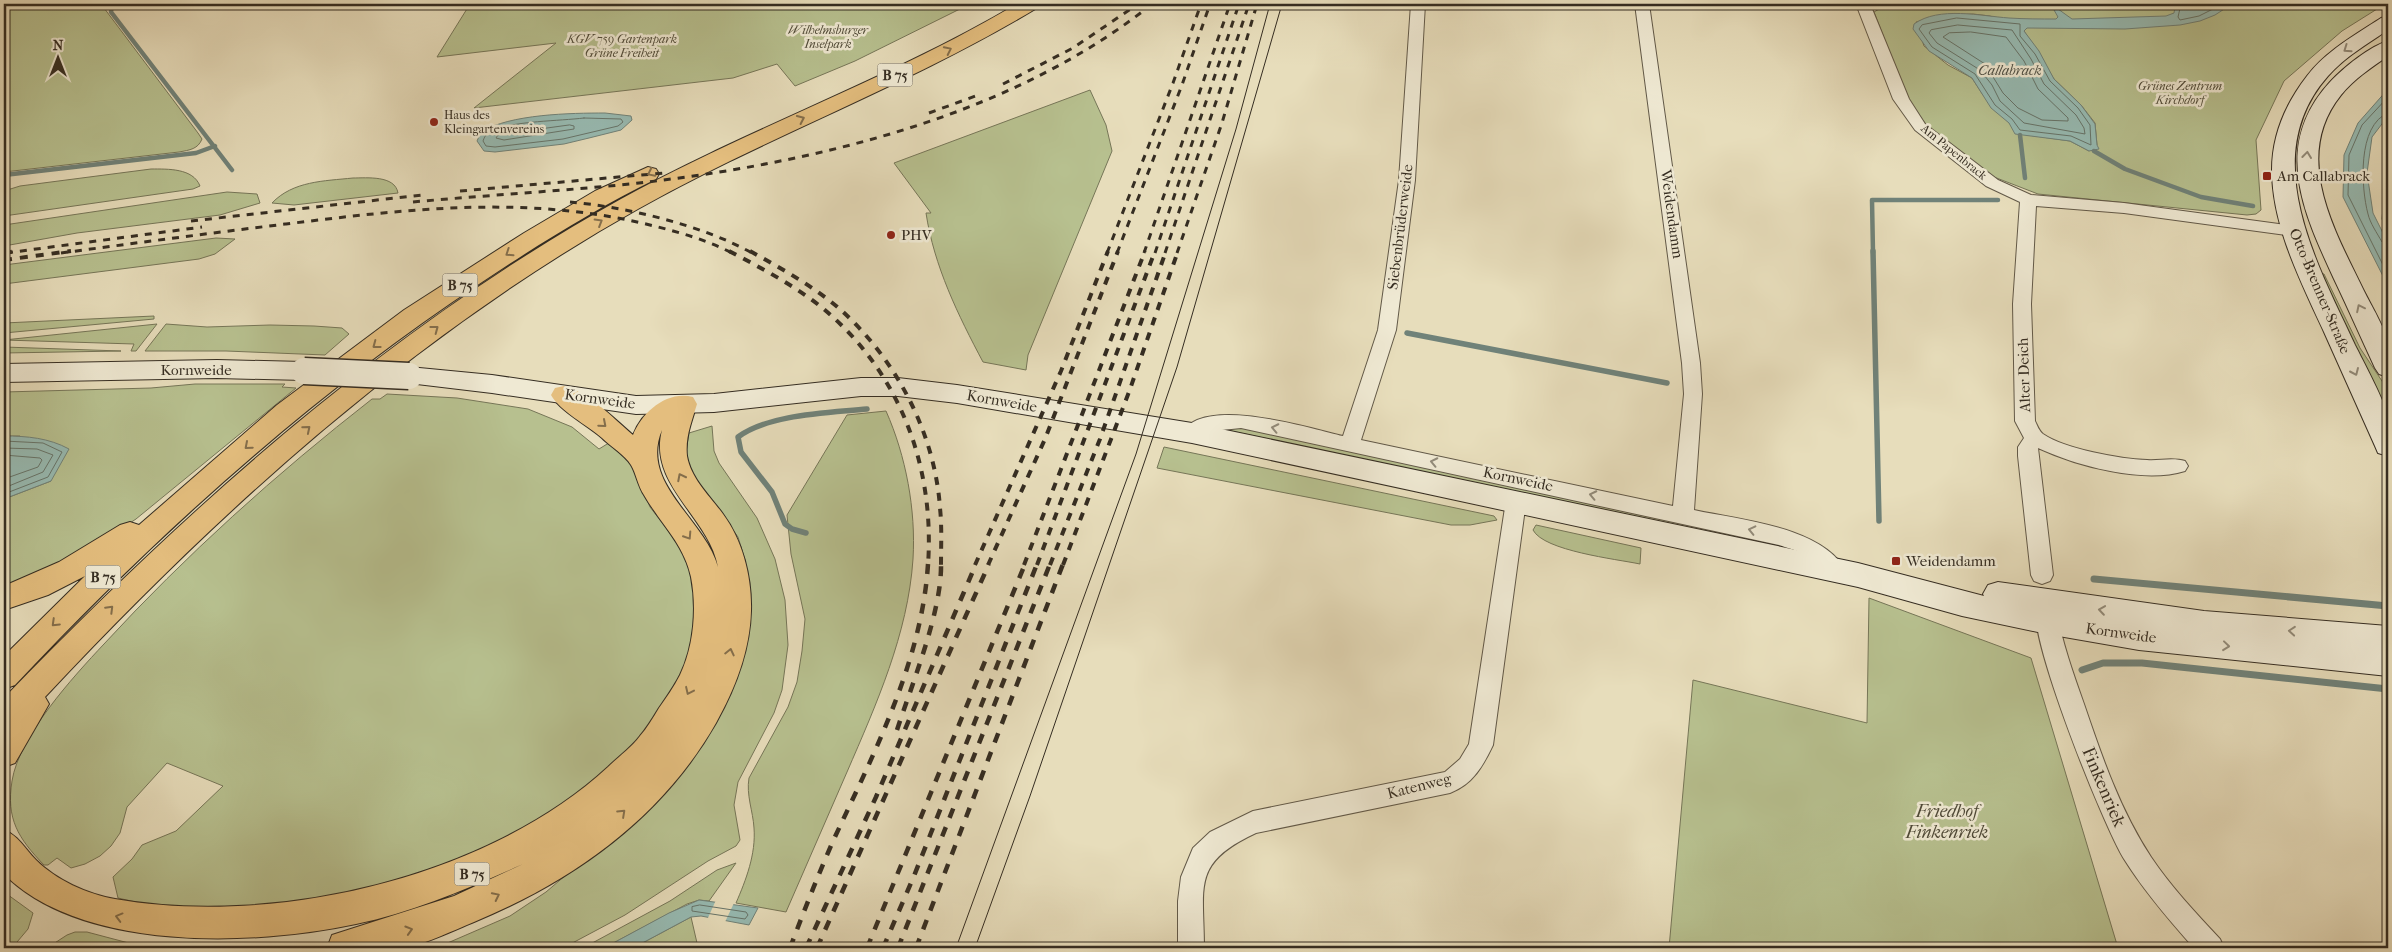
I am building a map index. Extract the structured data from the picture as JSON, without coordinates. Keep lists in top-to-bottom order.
{
  "streets": {
    "highway": ["B 75"],
    "main road": ["Otto-Brenner-Straße", "Kornweide"],
    "street": [
      "Am Papenbrack",
      "Weidendamm",
      "Siebenbrüderweide",
      "Alter Deich",
      "Katenweg",
      "Finkenriek"
    ]
  },
  "crossings": [
    ["B 75", "Kornweide"],
    ["Am Papenbrack", "Alter Deich"],
    ["Weidendamm", "Kornweide"],
    ["Siebenbrüderweide", "Kornweide"],
    ["Kornweide", "Katenweg"],
    ["Kornweide", "Finkenriek"]
  ],
  "water": ["Callabrack"],
  "parks": [
    "Wilhelmsburger Inselpark",
    "KGV 759 Gartenpark Grüne Freiheit",
    "Grünes Zentrum Kirchdorf",
    "Friedhof Finkenriek"
  ],
  "places": {
    "other": ["Haus des Kleingartenvereins", "PHV"],
    "transit": ["Am Callabrack", "Weidendamm"]
  },
  "north": "top"
}
